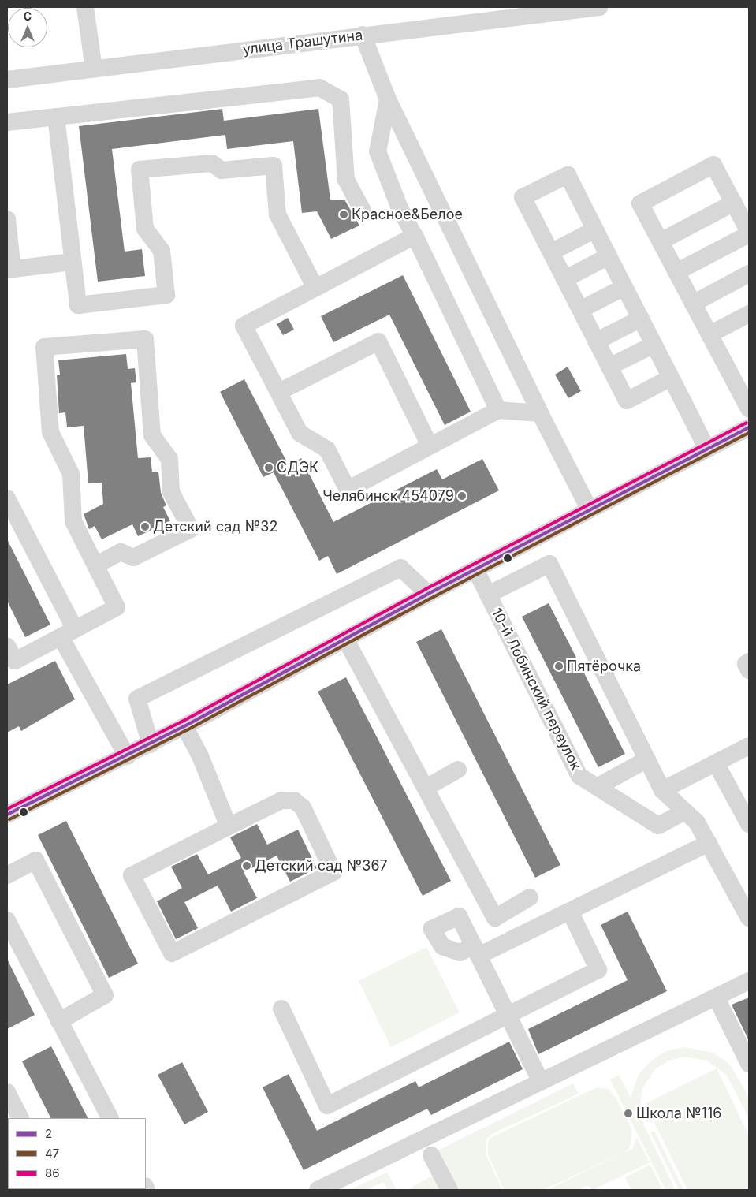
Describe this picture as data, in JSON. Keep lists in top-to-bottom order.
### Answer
{
  "streets": {
    "street": ["улица Трашутина", "10-й Лобинский переулок"]
  },
  "places": [
    "Красное&Белое",
    "СДЭК",
    "Челябинск 454079",
    "Детский сад №32",
    "Пятёрочка",
    "Детский сад №367",
    "Школа №116"
  ],
  "lines": ["transit line 86", "transit line 2", "transit line 47"],
  "legend": ["2", "47", "86"],
  "north": "top"
}
